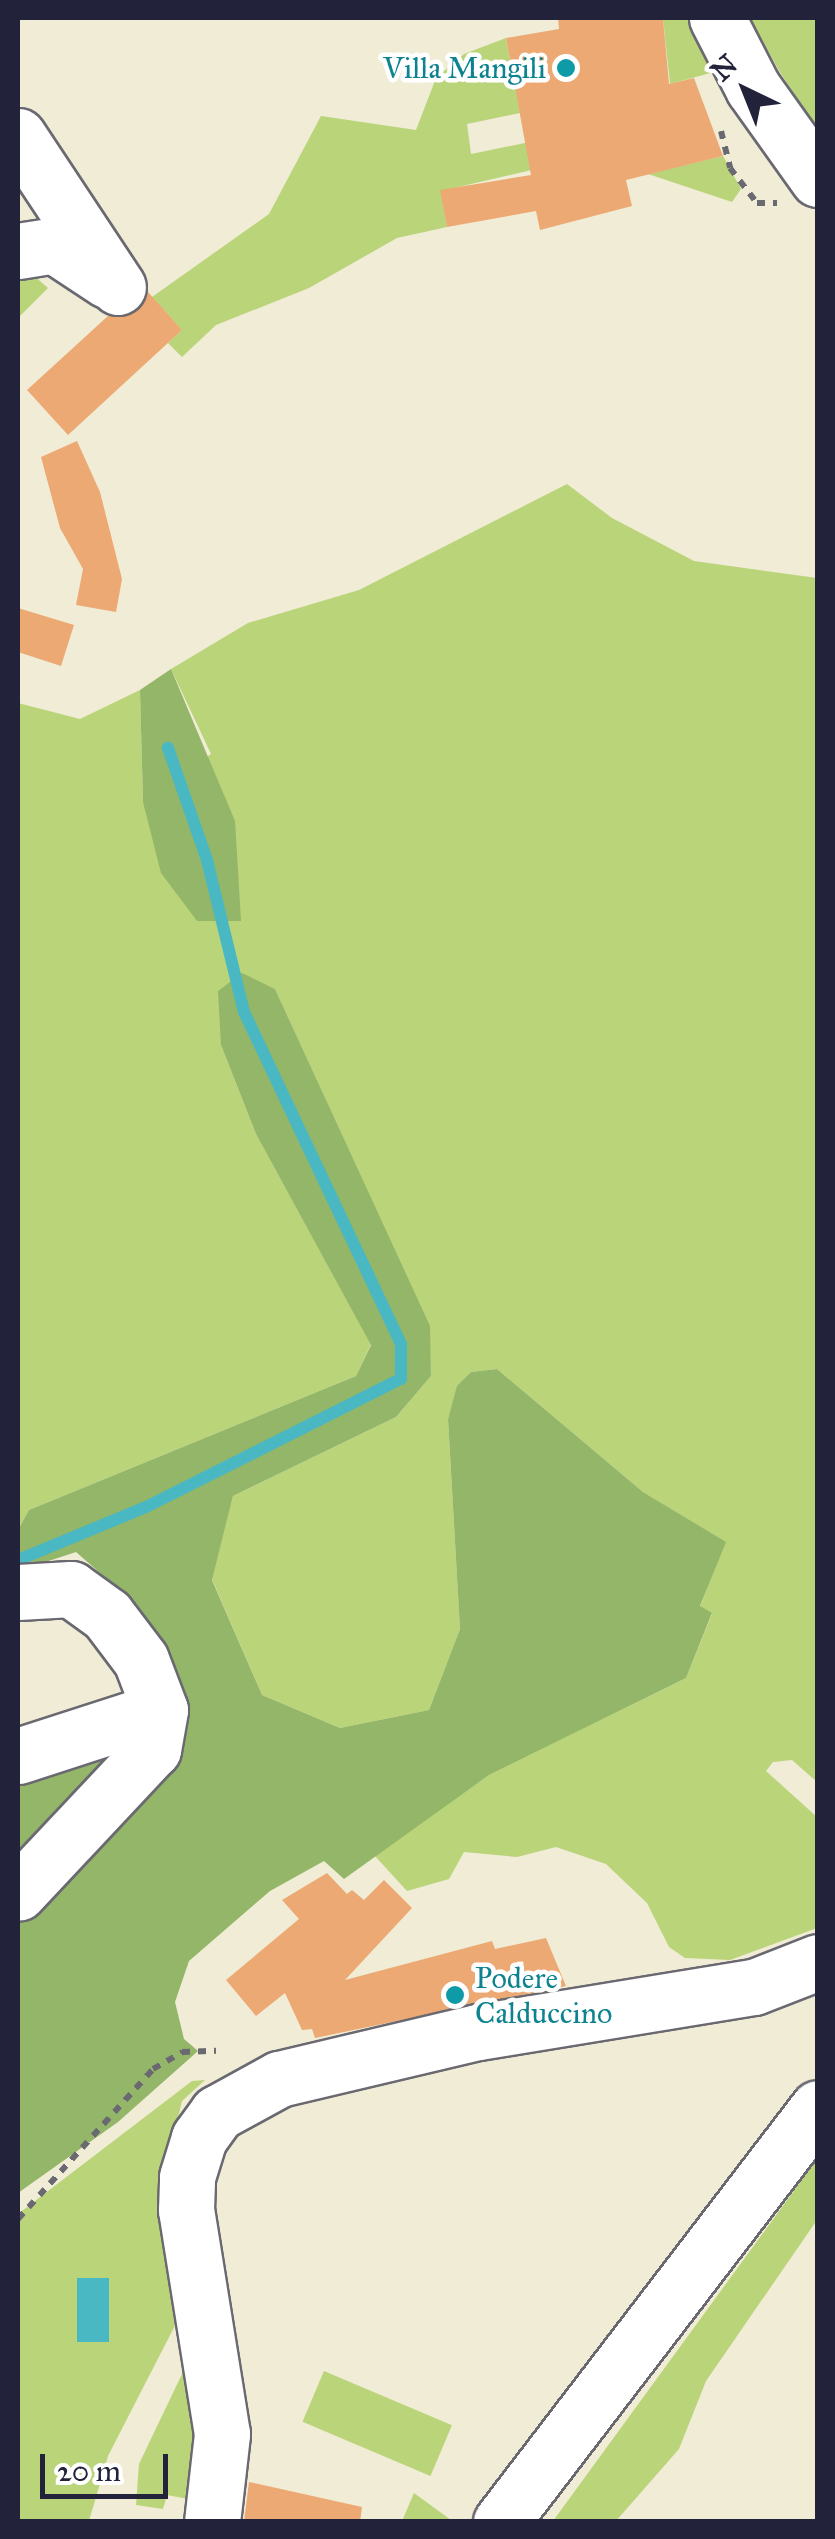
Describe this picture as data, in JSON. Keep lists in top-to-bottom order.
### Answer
{
  "places": ["Villa Mangili", "Podere Calduccino"],
  "scale_bar": "20 m",
  "north": "top left"
}
